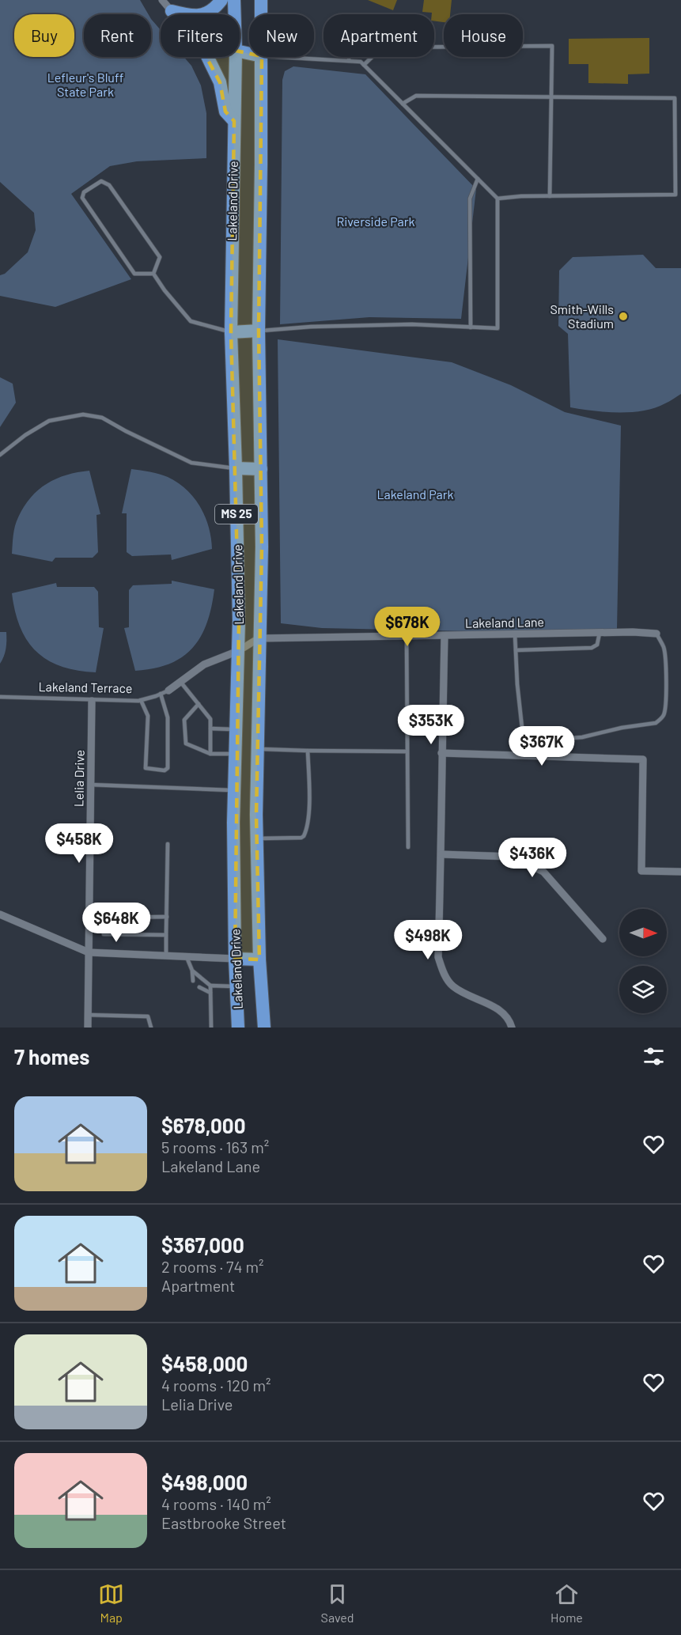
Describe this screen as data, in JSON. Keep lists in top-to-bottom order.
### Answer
{
  "streets": {
    "highway": ["Lakeland Drive", "MS 25"],
    "street": ["Lakeland Lane", "Lelia Drive"],
    "lane": ["Lakeland Terrace"]
  },
  "crossings": [
    ["Lakeland Drive", "Lakeland Lane"],
    ["Lakeland Terrace", "Lelia Drive"]
  ],
  "parks": ["Lefleur's Bluff State Park", "Riverside Park", "Lakeland Park"],
  "places": ["Smith-Wills Stadium"],
  "north": "right",
  "page": {
    "chip": [
      "Buy",
      "Rent",
      "Filters",
      "New",
      "Apartment",
      "House"
    ],
    "price": [
      "$678K",
      "$353K",
      "$367K",
      "$458K",
      "$436K",
      "$648K",
      "$498K"
    ],
    "heading": "7 homes",
    "list": [
      {
        "name": "$678,000",
        "note": "5 rooms · 163 m² · Lakeland Lane"
      },
      {
        "name": "$367,000",
        "note": "2 rooms · 74 m² · Apartment"
      },
      {
        "name": "$458,000",
        "note": "4 rooms · 120 m² · Lelia Drive"
      },
      {
        "name": "$498,000",
        "note": "4 rooms · 140 m² · Eastbrooke Street"
      }
    ],
    "tabs": ["Map", "Saved", "Home"]
  }
}
